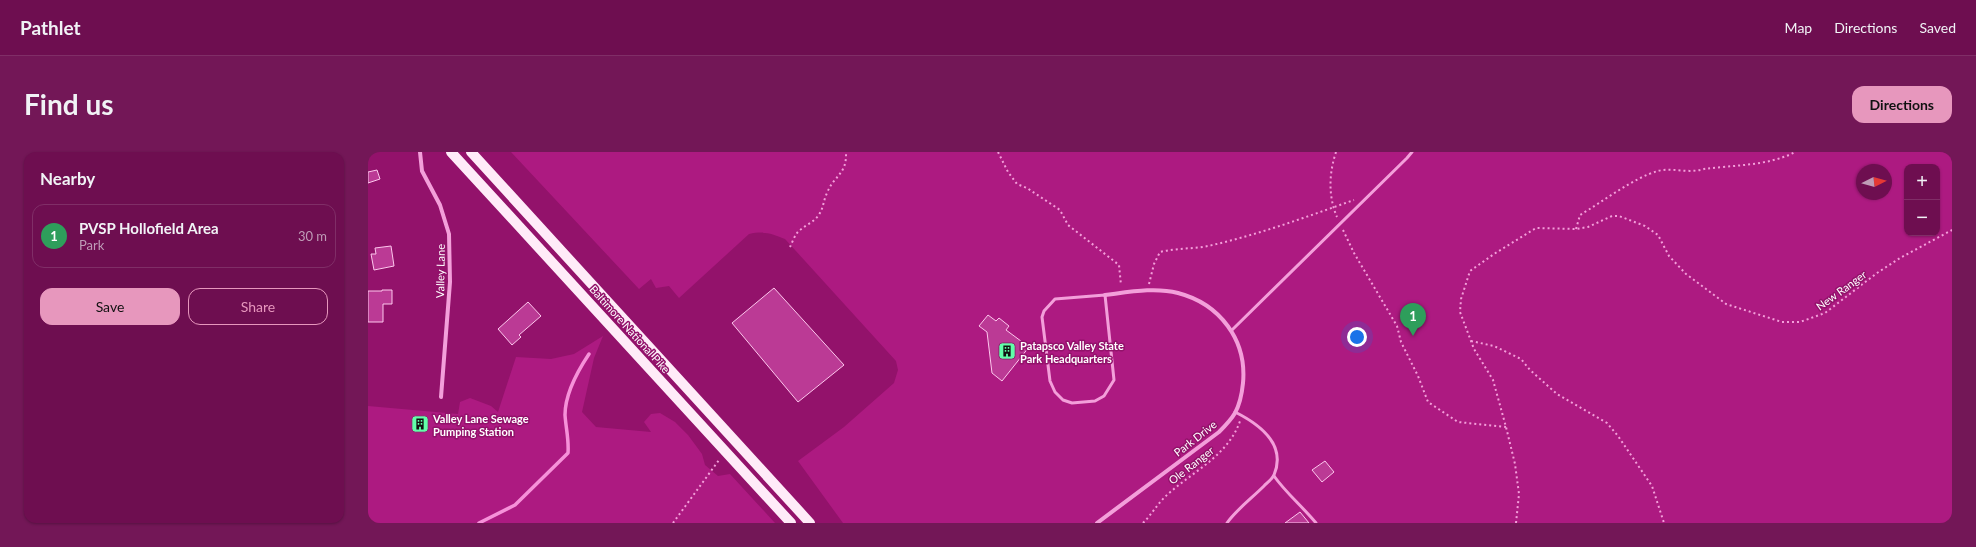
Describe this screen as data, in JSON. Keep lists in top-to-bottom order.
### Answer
{
  "streets": {
    "main road": ["Baltimore National Pike"],
    "street": ["Valley Lane", "Park Drive"],
    "path": ["New Ranger", "Ole Ranger"]
  },
  "places": {
    "building": ["Patapsco Valley State Park Headquarters", "Valley Lane Sewage Pumping Station"]
  },
  "north": "right",
  "page": {
    "header": "Pathlet",
    "nav": ["Map", "Directions", "Saved"],
    "buttons": [
      "Directions",
      ["Save", "Share"]
    ],
    "title": "Find us",
    "heading": "Nearby",
    "map_buttons": ["+", "−"],
    "list": [
      {
        "mark": "1",
        "name": "PVSP Hollofield Area",
        "note": "Park",
        "value": "30 m"
      }
    ],
    "pins": "1"
  }
}
